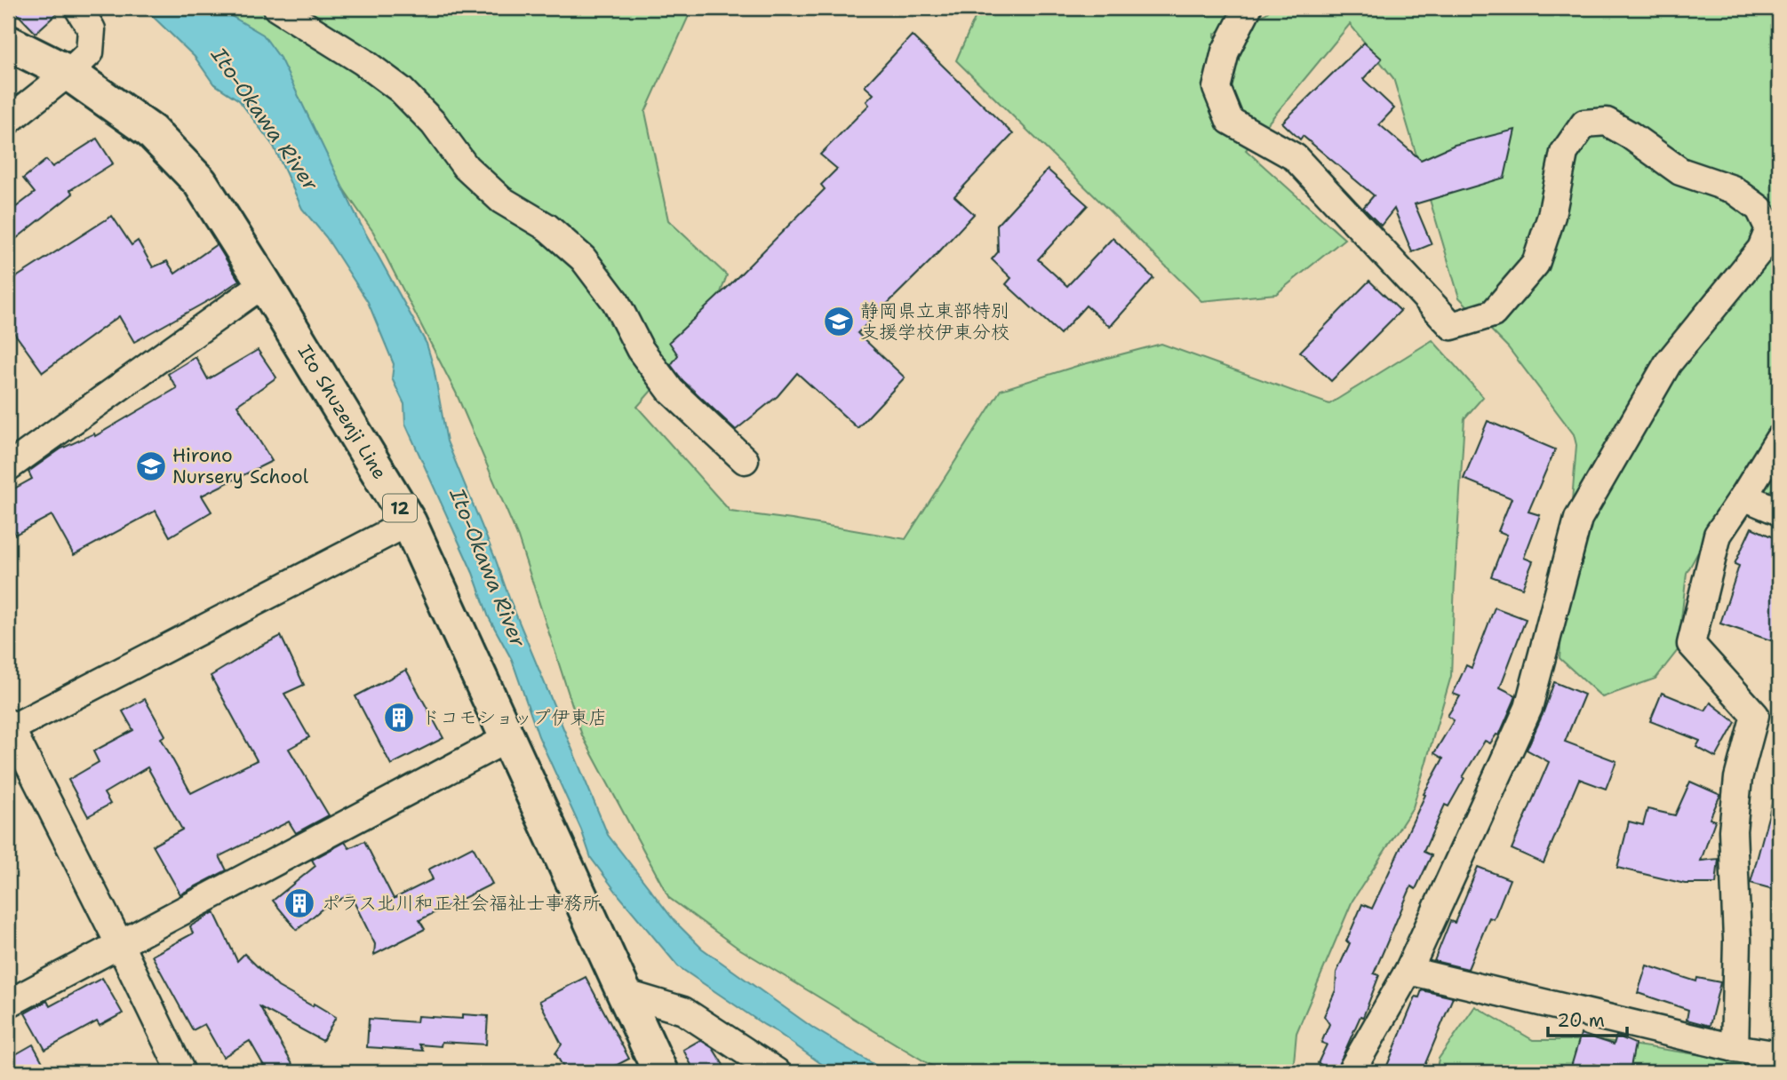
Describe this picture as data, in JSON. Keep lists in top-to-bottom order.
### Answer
{
  "streets": {
    "main road": ["Ito Shuzenji Line", "12"]
  },
  "water": ["Ito-Okawa River"],
  "places": {
    "school or university": ["静岡県立東部特別 支援学校伊東分校", "Hirono Nursery School"],
    "building": ["ドコモショップ伊東店", "ポラス北川和正社会福祉士事務所"]
  },
  "scale_bar": "20 m"
}
